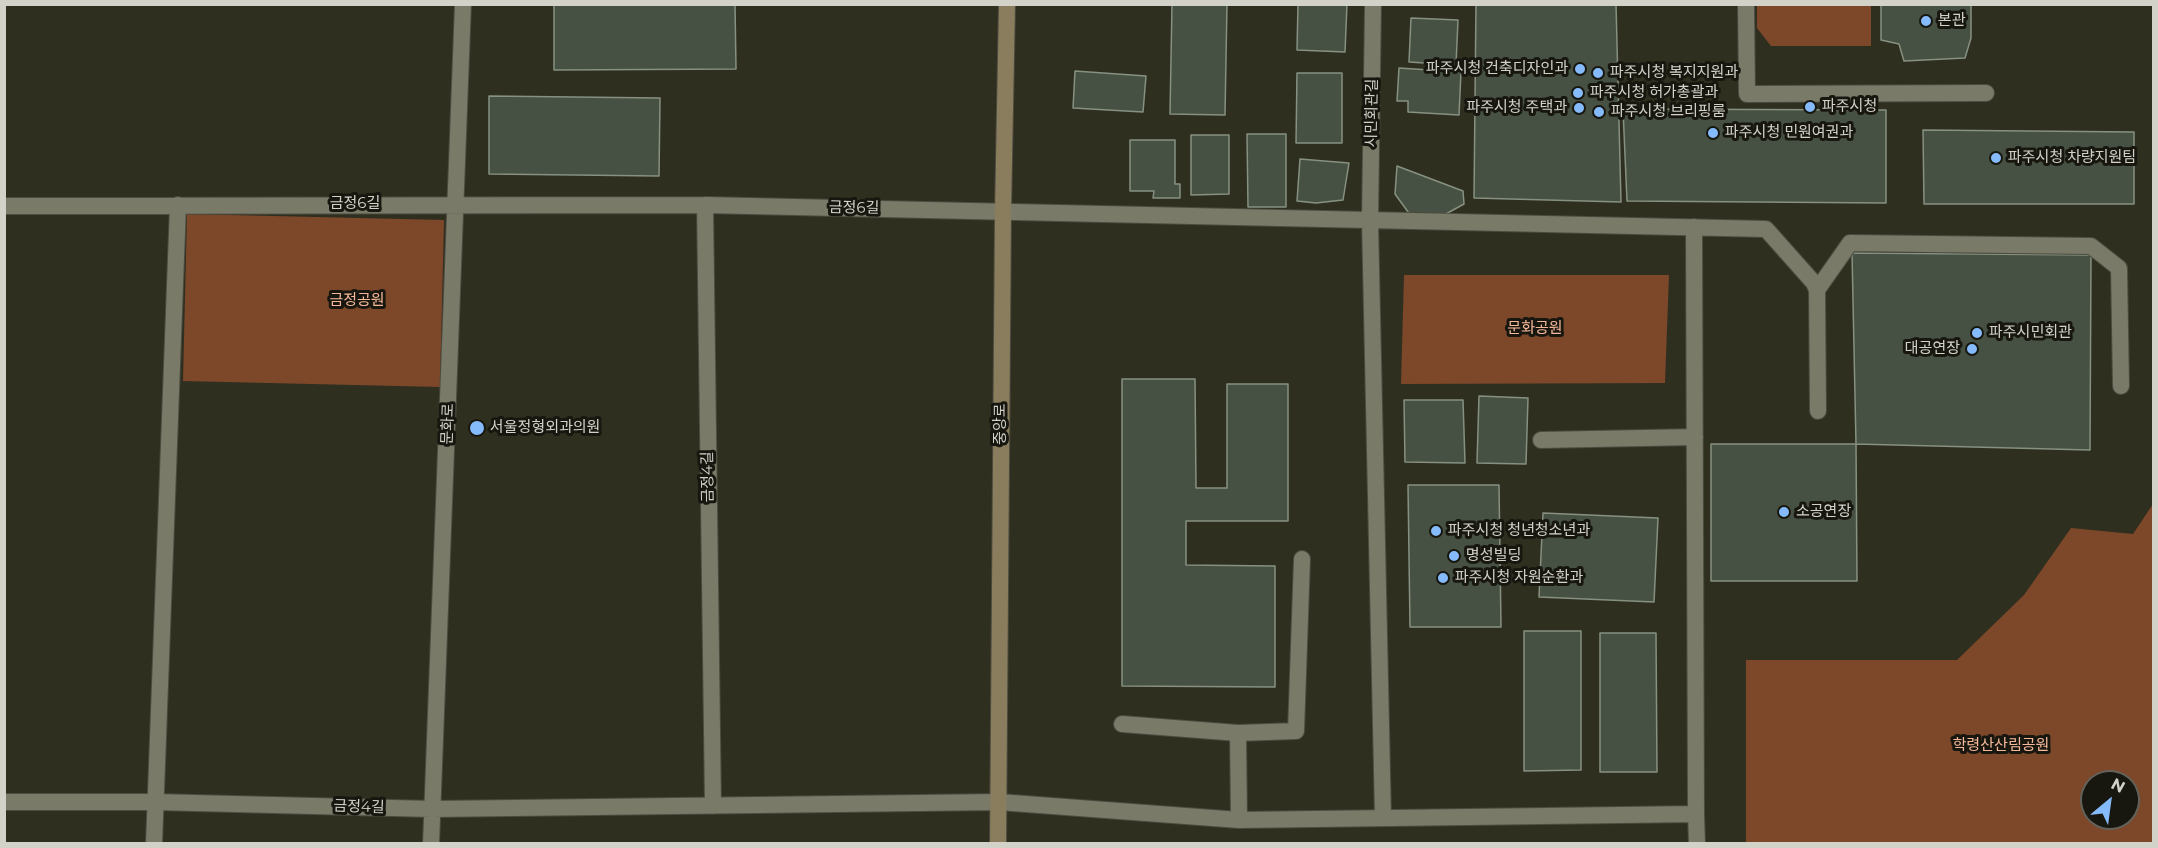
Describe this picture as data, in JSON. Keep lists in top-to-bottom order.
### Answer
{
  "streets": {
    "main road": ["중앙로"],
    "street": [
      "시민회관길",
      "금정6길",
      "문화로",
      "금정4길"
    ]
  },
  "crossings": [
    ["시민회관길", "금정6길"],
    ["시민회관길", "금정4길"],
    ["금정6길", "문화로"],
    ["금정6길", "중앙로"],
    ["금정6길", "금정4길"],
    ["문화로", "금정4길"],
    ["중앙로", "금정4길"]
  ],
  "parks": ["금정공원", "문화공원", "학령산산림공원"],
  "places": [
    "본관",
    "파주시청 건축디자인과",
    "파주시청 복지지원과",
    "파주시청 허가총괄과",
    "파주시청",
    "파주시청 주택과",
    "파주시청 브리핑룸",
    "파주시청 민원여권과",
    "파주시청 차량지원팀",
    "파주시민회관",
    "대공연장",
    "서울정형외과의원",
    "소공연장",
    "파주시청 청년청소년과",
    "명성빌딩",
    "파주시청 자원순환과"
  ],
  "north": "top right"
}
